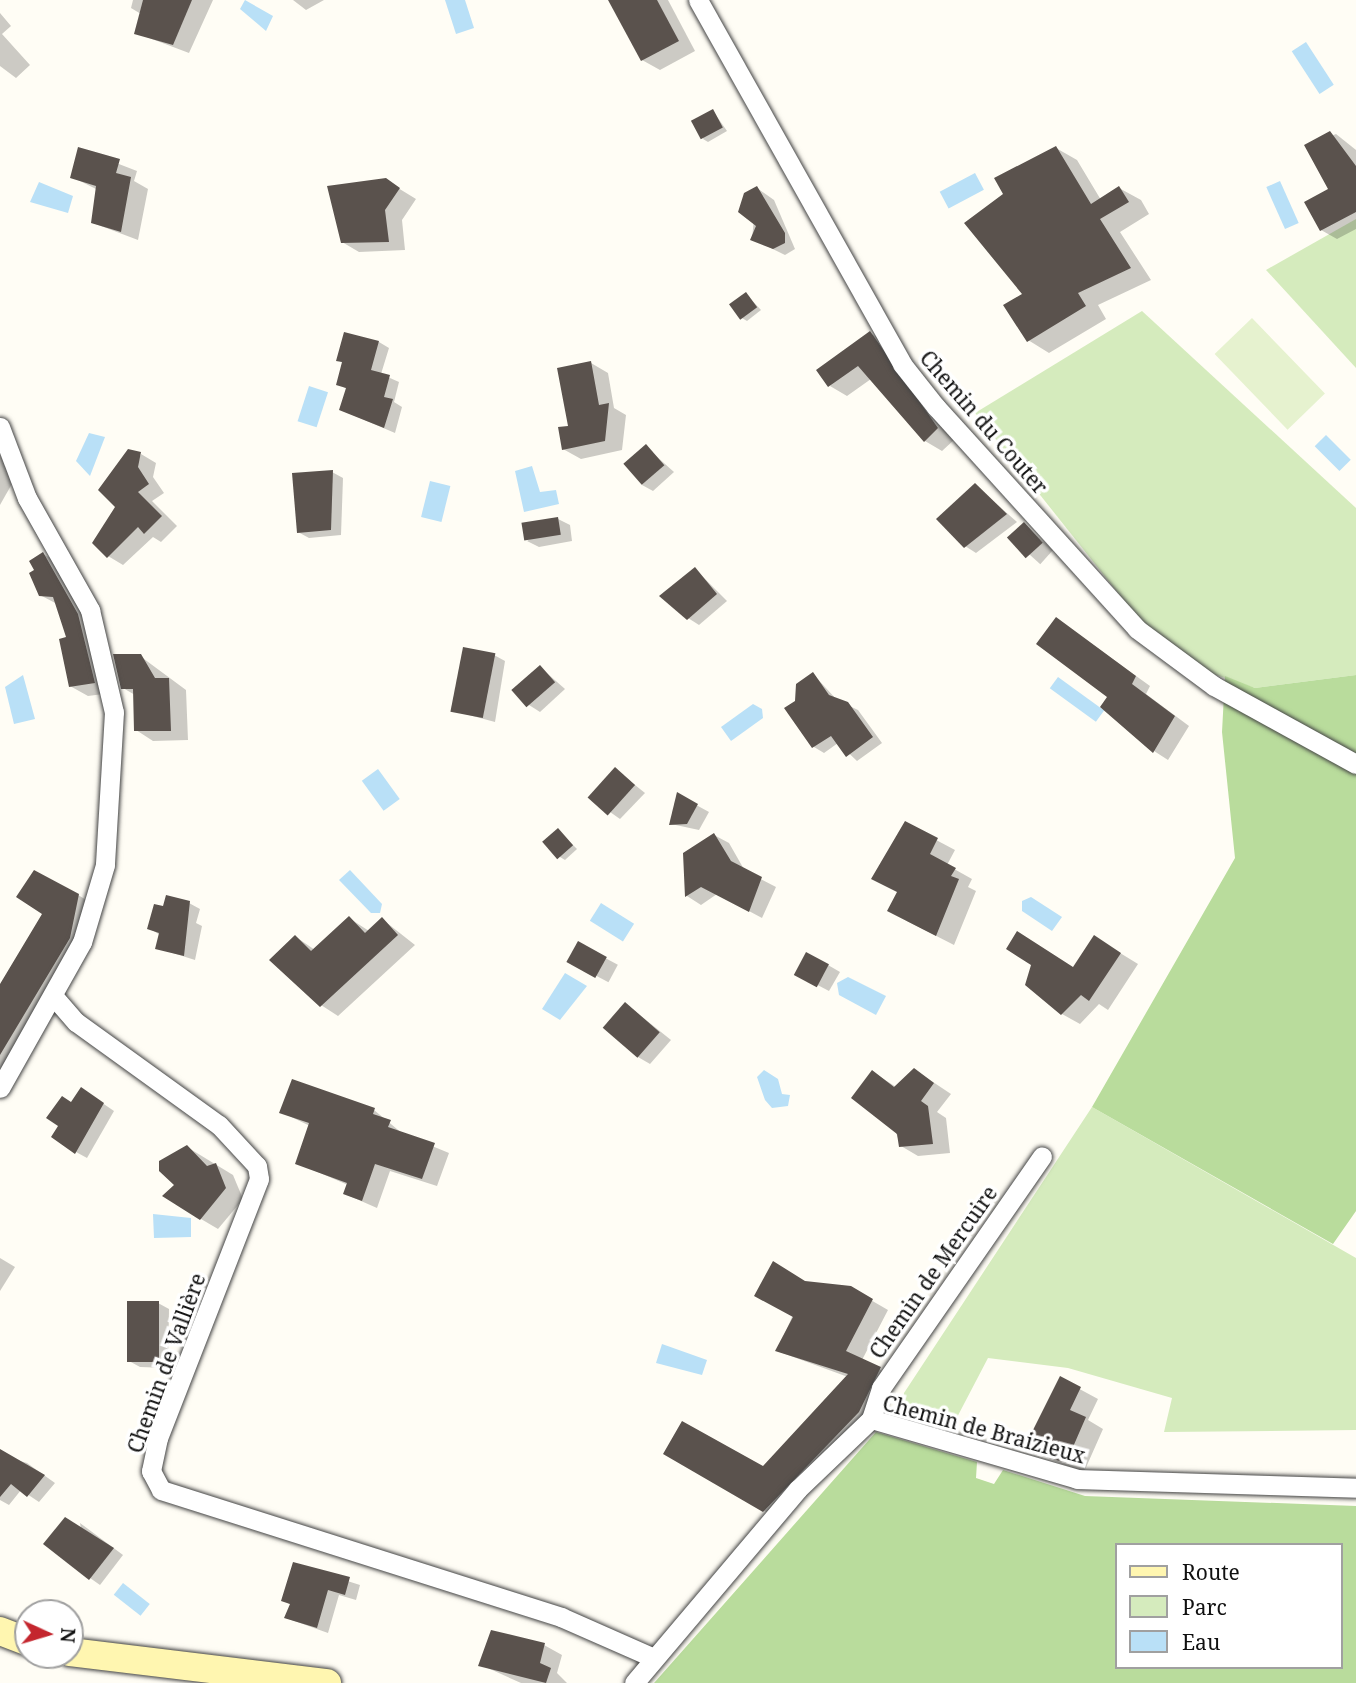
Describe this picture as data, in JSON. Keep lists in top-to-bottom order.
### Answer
{
  "streets": {
    "street": [
      "Chemin du Couter",
      "Chemin de Mercuire",
      "Chemin de Vallière",
      "Chemin de Braizieux"
    ]
  },
  "crossings": [
    ["Chemin de Mercuire", "Chemin de Braizieux"],
    ["Chemin de Vallière", "Chemin de Braizieux"]
  ],
  "legend": ["Route", "Parc", "Eau"],
  "north": "right"
}
